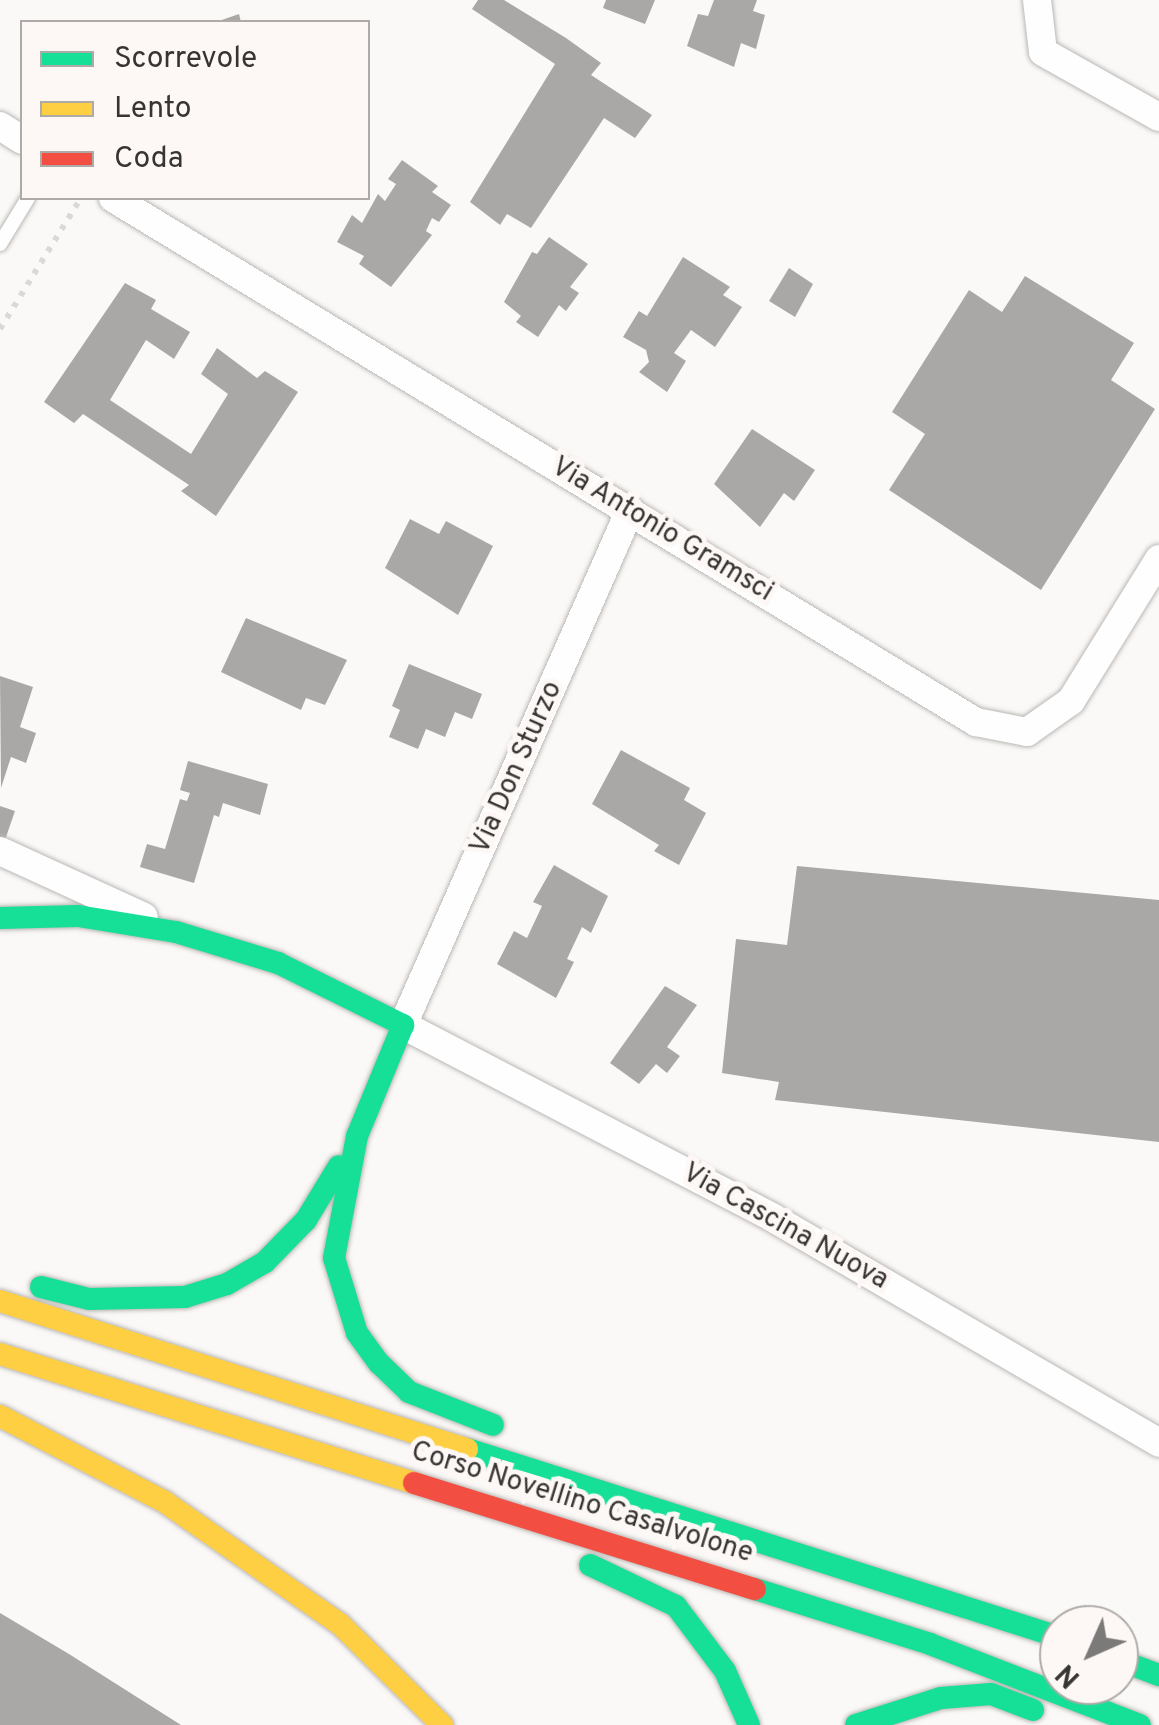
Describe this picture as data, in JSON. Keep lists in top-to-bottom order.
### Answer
{
  "streets": {
    "main road": ["Corso Novellino Casalvolone"],
    "street": ["Via Antonio Gramsci", "Via Don Sturzo", "Via Cascina Nuova"]
  },
  "crossings": [
    ["Via Antonio Gramsci", "Via Don Sturzo"],
    ["Via Don Sturzo", "Via Cascina Nuova"]
  ],
  "legend": ["Scorrevole", "Lento", "Coda"],
  "north": "bottom left"
}
